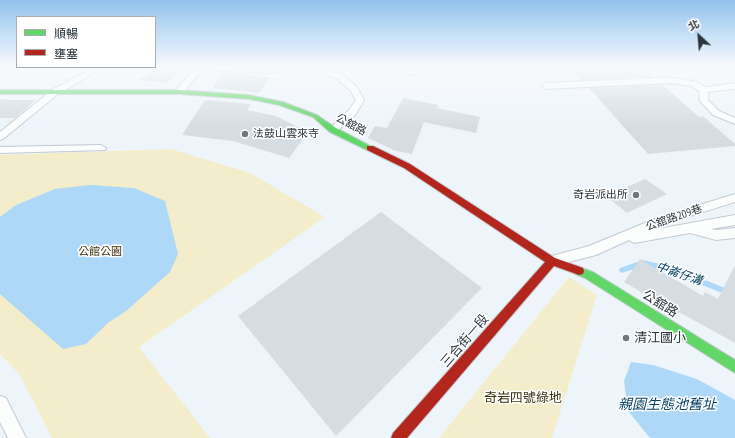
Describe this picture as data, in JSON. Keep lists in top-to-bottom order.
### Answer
{
  "streets": {
    "street": ["公舘路", "三合街一段"],
    "lane": ["公舘路209巷"]
  },
  "crossings": [
    ["公舘路", "公舘路209巷"],
    ["公舘路", "三合街一段"],
    ["公舘路209巷", "三合街一段"]
  ],
  "water": ["中崙仔溝", "親園生態池舊址"],
  "parks": ["公館公園", "奇岩四號綠地"],
  "places": ["法鼓山雲來寺", "奇岩派出所", "清江國小"],
  "legend": ["順暢", "壅塞"],
  "north": "top left"
}
